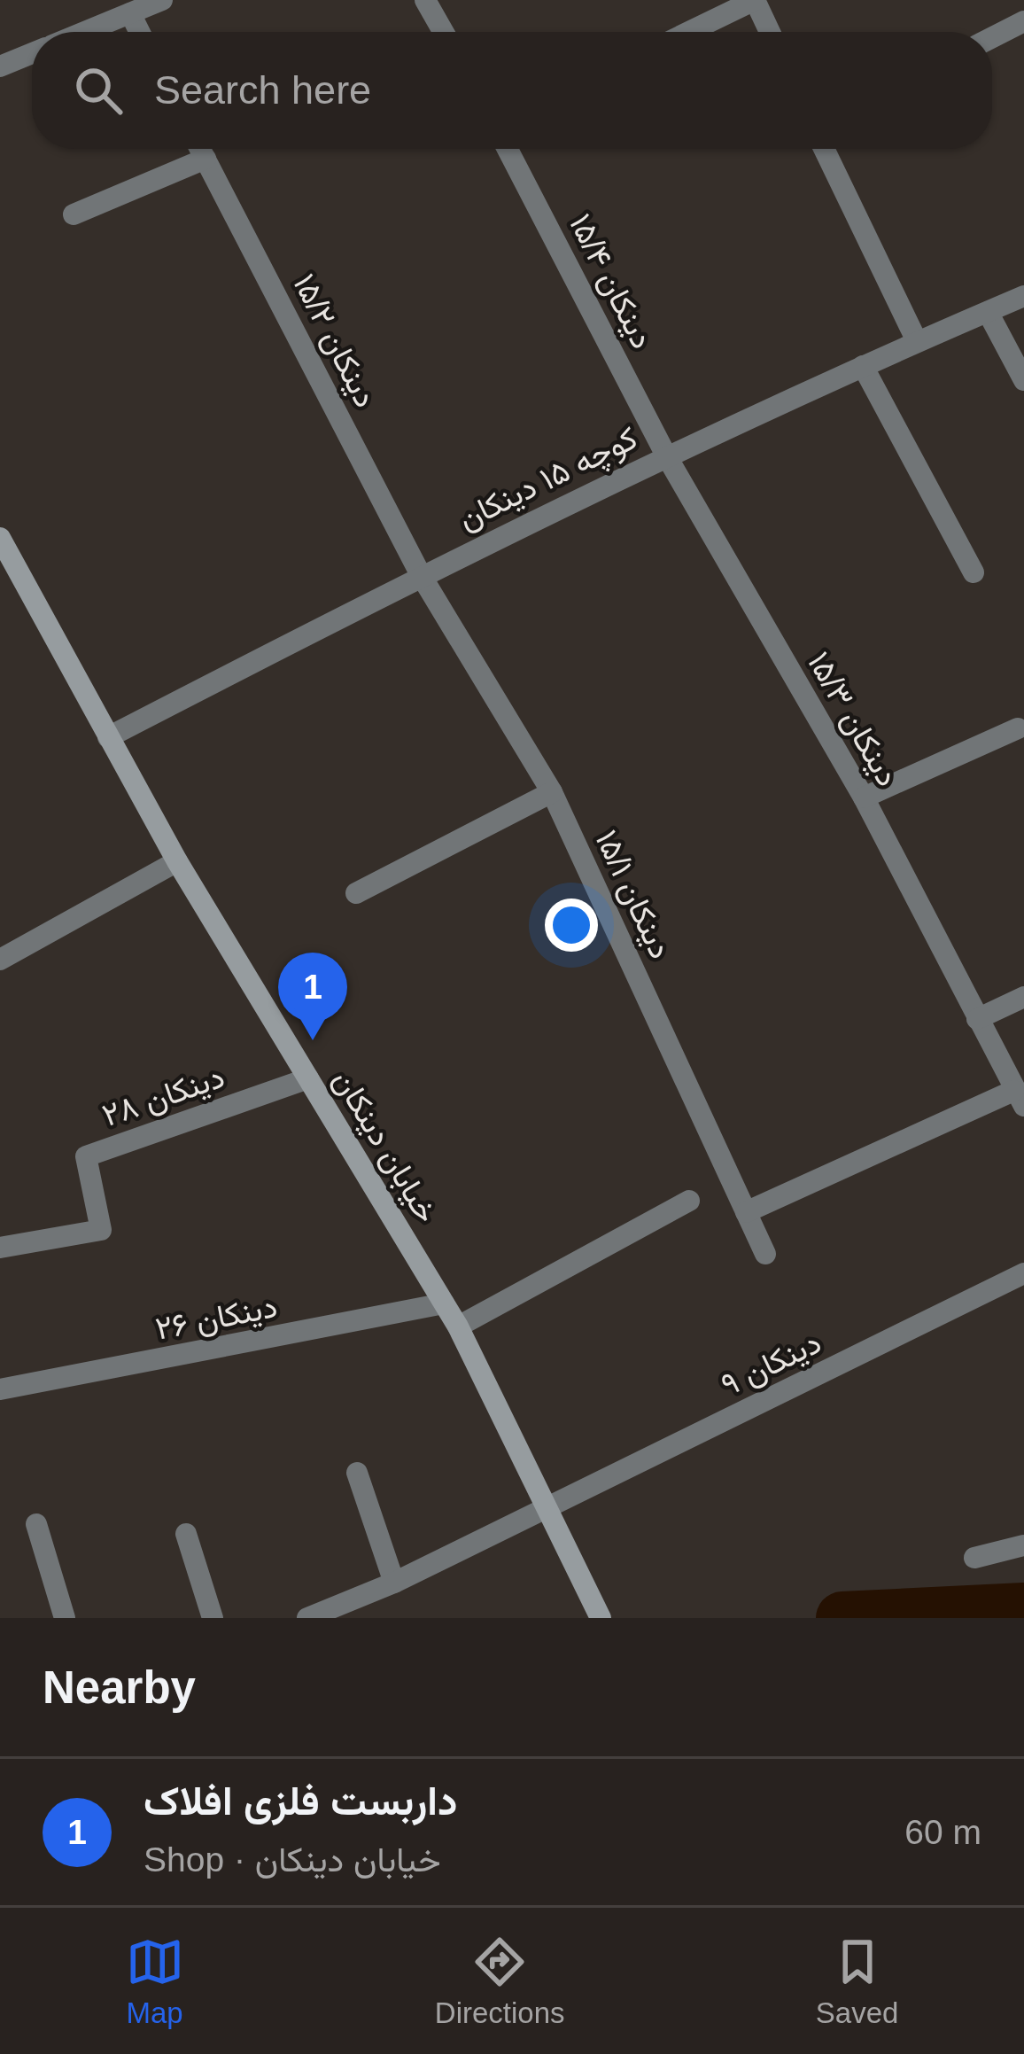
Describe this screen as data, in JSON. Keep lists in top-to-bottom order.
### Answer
{
  "streets": {
    "main road": ["خیابان دینکان"],
    "street": [
      "۱۵/۴ دینکان",
      "۱۵/۲ دینکان",
      "کوچه ۱۵ دینکان",
      "۱۵/۳ دینکان",
      "۱۵/۱ دینکان",
      "۲۸ دینکان",
      "۲۶ دینکان",
      "۹ دینکان"
    ]
  },
  "crossings": [
    ["۱۵/۴ دینکان", "کوچه ۱۵ دینکان"],
    ["۱۵/۴ دینکان", "۱۵/۳ دینکان"],
    ["۱۵/۲ دینکان", "کوچه ۱۵ دینکان"],
    ["۱۵/۲ دینکان", "۱۵/۱ دینکان"],
    ["کوچه ۱۵ دینکان", "۱۵/۳ دینکان"],
    ["کوچه ۱۵ دینکان", "۱۵/۱ دینکان"],
    ["کوچه ۱۵ دینکان", "خیابان دینکان"],
    ["۲۸ دینکان", "خیابان دینکان"],
    ["خیابان دینکان", "۲۶ دینکان"],
    ["خیابان دینکان", "۹ دینکان"]
  ],
  "page": {
    "search": "Search here",
    "pins": "1",
    "heading": "Nearby",
    "list": [
      {
        "mark": "1",
        "name": "داربست فلزی افلاک",
        "note": "Shop · خیابان دینکان",
        "value": "60 m"
      }
    ],
    "nav": ["Map", "Directions", "Saved"]
  }
}
